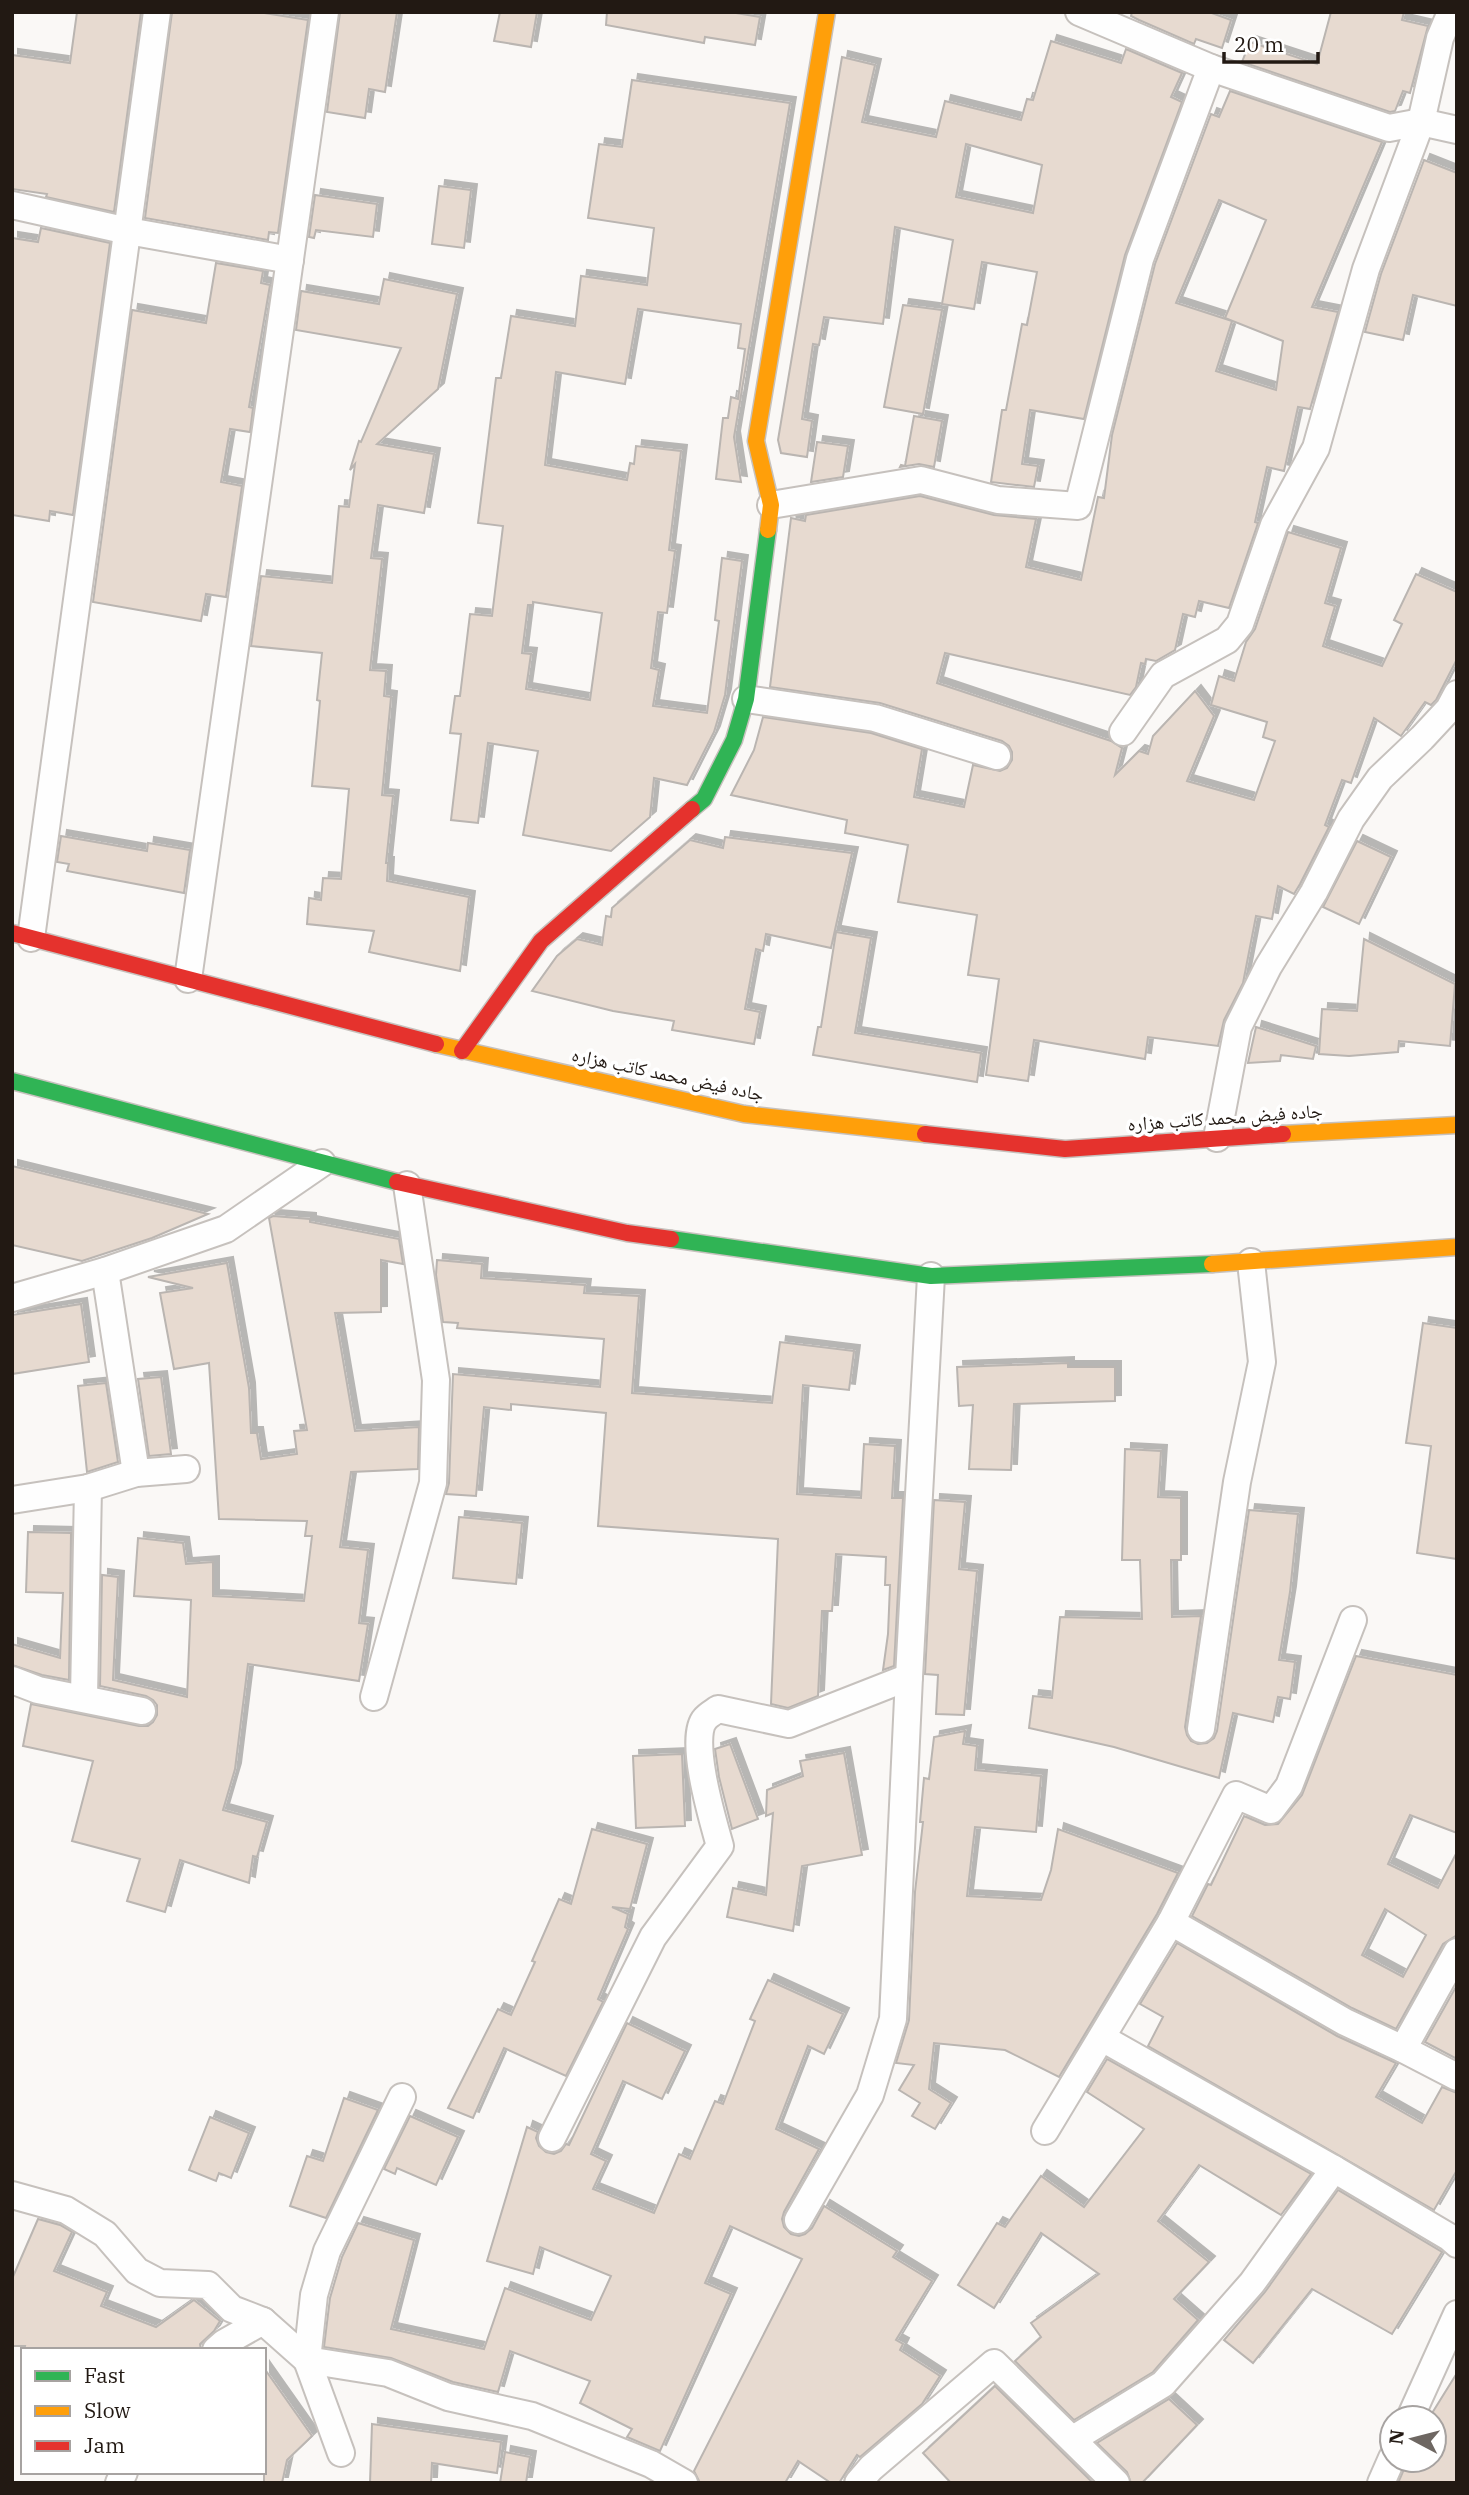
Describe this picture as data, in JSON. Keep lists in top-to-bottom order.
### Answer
{
  "streets": {
    "main road": ["جاده فیض محمد کاتب هزاره"]
  },
  "legend": ["Fast", "Slow", "Jam"],
  "scale_bar": "20 m",
  "north": "left"
}
